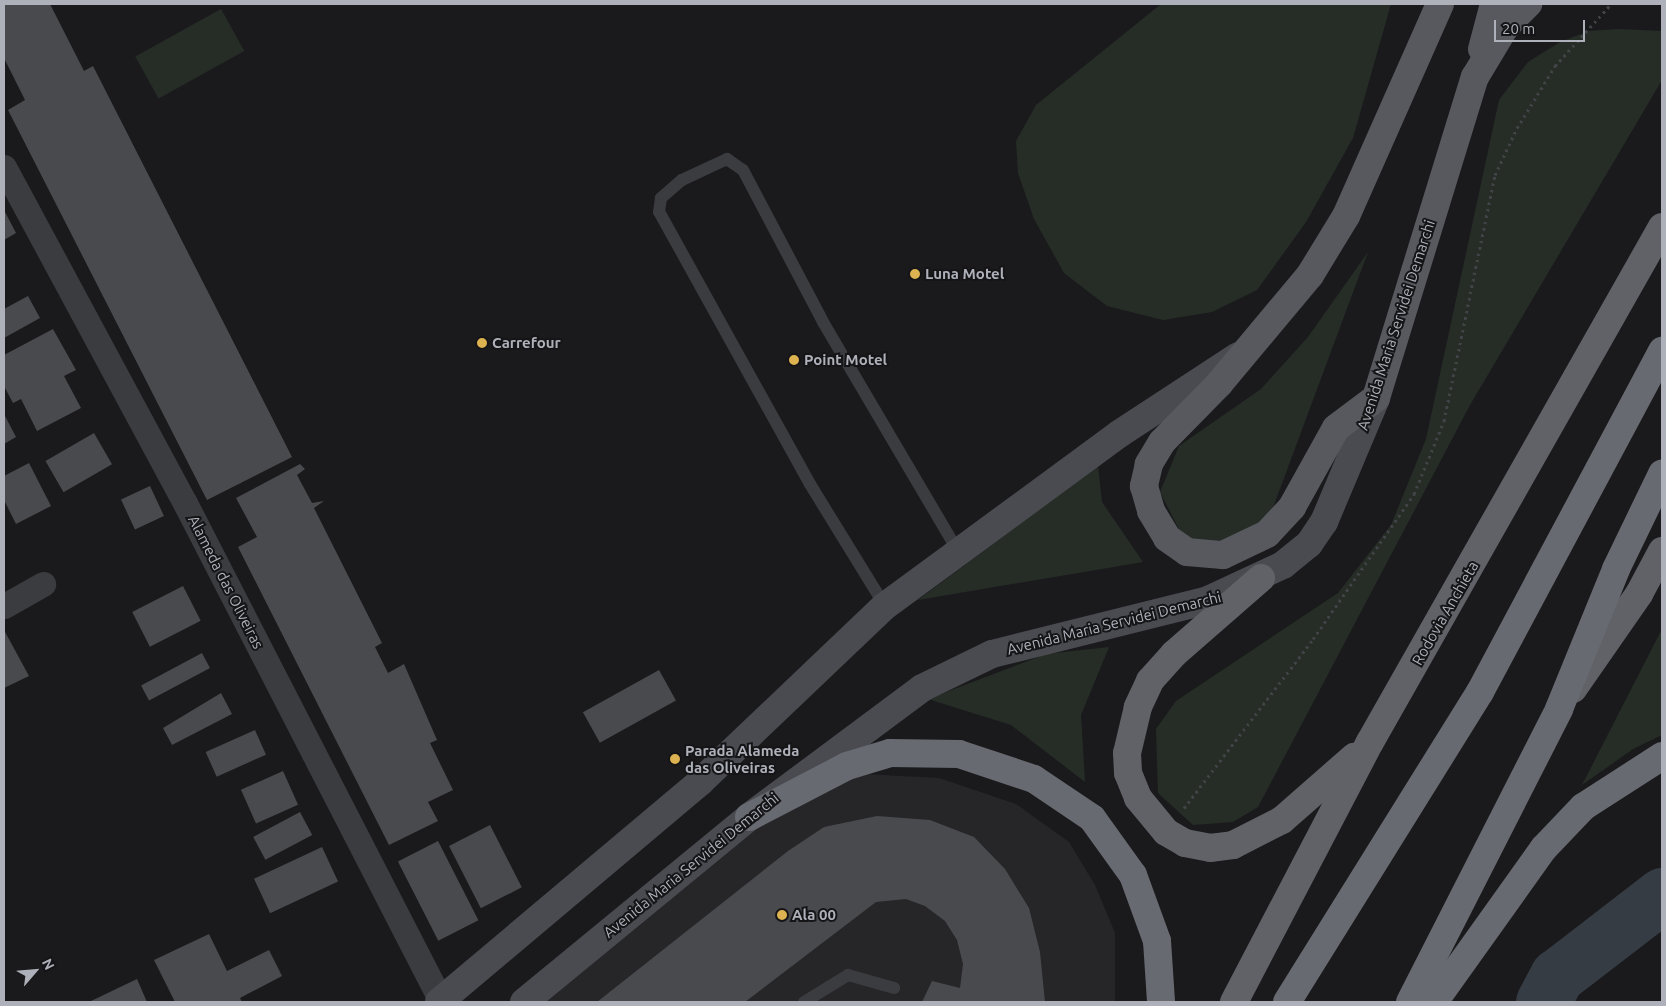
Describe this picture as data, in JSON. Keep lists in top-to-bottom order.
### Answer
{
  "streets": {
    "highway": ["Rodovia Anchieta"],
    "main road": ["Avenida Maria Servidei Demarchi"],
    "street": ["Alameda das Oliveiras"]
  },
  "places": [
    "Luna Motel",
    "Carrefour",
    "Point Motel",
    "Parada Alameda das Oliveiras",
    "Ala 00"
  ],
  "scale_bar": "20 m",
  "north": "top right"
}
